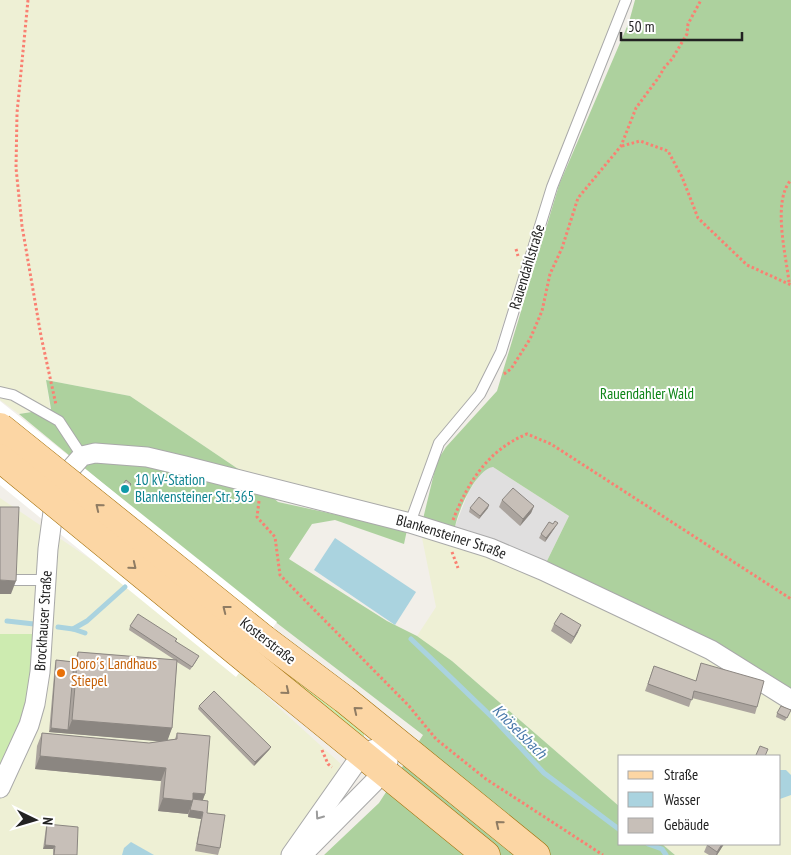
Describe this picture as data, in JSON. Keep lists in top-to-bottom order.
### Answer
{
  "streets": {
    "main road": ["Kosterstraße"],
    "street": ["Blankensteiner Straße", "Brockhauser Straße"],
    "lane": ["Rauendahlstraße"]
  },
  "crossings": [
    ["Rauendahlstraße", "Blankensteiner Straße"],
    ["Blankensteiner Straße", "Brockhauser Straße"]
  ],
  "water": ["Knöselsbach"],
  "parks": ["Rauendahler Wald"],
  "places": ["10 kV-Station Blankensteiner Str. 365", "Doro´s Landhaus Stiepel"],
  "legend": ["Straße", "Wasser", "Gebäude"],
  "scale_bar": "50 m",
  "north": "right"
}
